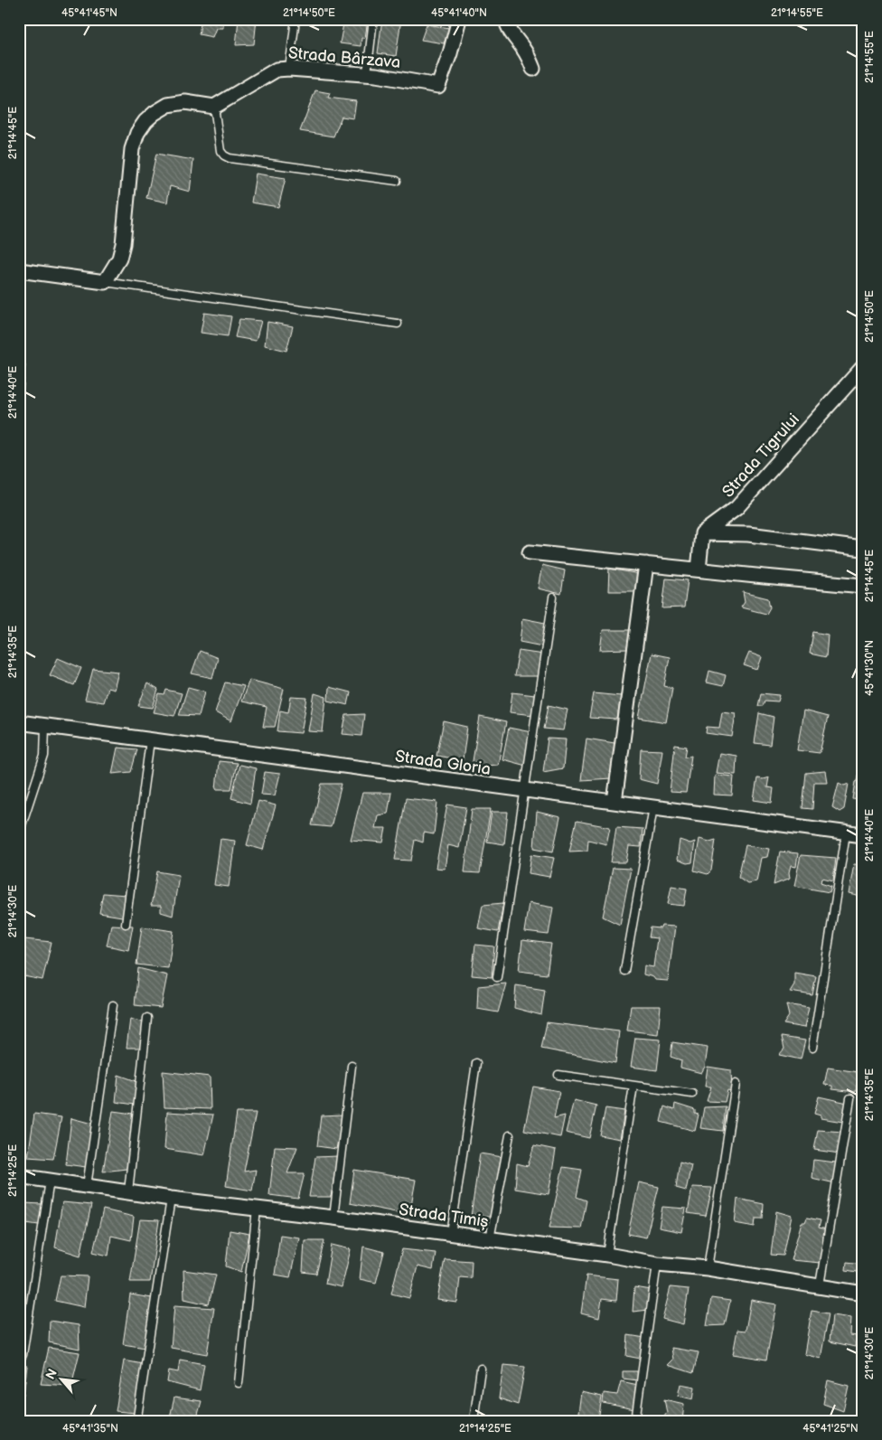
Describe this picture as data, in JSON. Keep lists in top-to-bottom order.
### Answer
{
  "streets": {
    "street": [
      "Strada Bârzava",
      "Strada Tigrului",
      "Strada Gloria",
      "Strada Timiș"
    ]
  },
  "north": "top left",
  "coordinates": [
    "45°41'45\"N",
    "21°14'50\"E",
    "45°41'40\"N",
    "21°14'55\"E",
    "21°14'45\"E",
    "21°14'40\"E",
    "21°14'35\"E",
    "45°41'30\"N",
    "21°14'30\"E",
    "21°14'25\"E",
    "45°41'35\"N",
    "45°41'25\"N"
  ]
}
